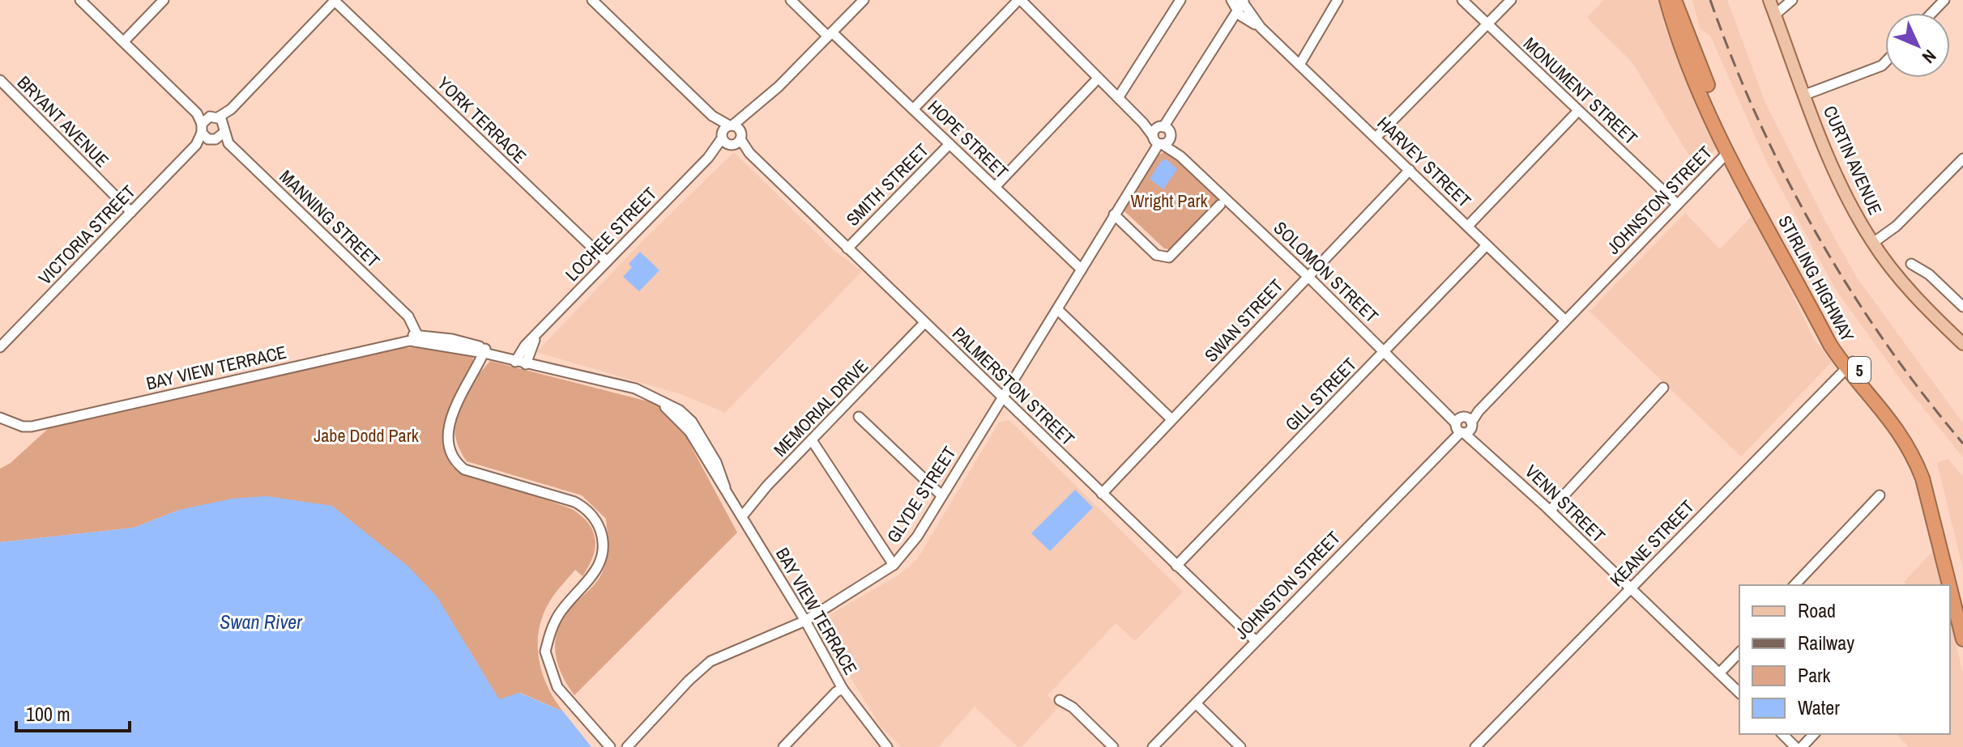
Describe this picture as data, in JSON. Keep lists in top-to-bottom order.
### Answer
{
  "streets": {
    "highway": ["STIRLING HIGHWAY", "5"],
    "main road": ["CURTIN AVENUE"],
    "street": [
      "MONUMENT STREET",
      "YORK TERRACE",
      "BRYANT AVENUE",
      "HOPE STREET",
      "HARVEY STREET",
      "SMITH STREET",
      "JOHNSTON STREET",
      "MANNING STREET",
      "LOCHEE STREET",
      "VICTORIA STREET",
      "SOLOMON STREET",
      "SWAN STREET",
      "BAY VIEW TERRACE",
      "PALMERSTON STREET",
      "GILL STREET",
      "MEMORIAL DRIVE",
      "GLYDE STREET",
      "VENN STREET",
      "KEANE STREET"
    ]
  },
  "crossings": [
    ["MONUMENT STREET", "JOHNSTON STREET"],
    ["YORK TERRACE", "LOCHEE STREET"],
    ["BRYANT AVENUE", "VICTORIA STREET"],
    ["HOPE STREET", "SMITH STREET"],
    ["HOPE STREET", "LOCHEE STREET"],
    ["HOPE STREET", "GLYDE STREET"],
    ["HARVEY STREET", "JOHNSTON STREET"],
    ["HARVEY STREET", "SWAN STREET"],
    ["HARVEY STREET", "GILL STREET"],
    ["HARVEY STREET", "GLYDE STREET"],
    ["SMITH STREET", "PALMERSTON STREET"],
    ["JOHNSTON STREET", "SOLOMON STREET"],
    ["JOHNSTON STREET", "STIRLING HIGHWAY"],
    ["JOHNSTON STREET", "PALMERSTON STREET"],
    ["JOHNSTON STREET", "VENN STREET"],
    ["MANNING STREET", "VICTORIA STREET"],
    ["MANNING STREET", "BAY VIEW TERRACE"],
    ["LOCHEE STREET", "BAY VIEW TERRACE"],
    ["LOCHEE STREET", "PALMERSTON STREET"],
    ["SOLOMON STREET", "SWAN STREET"],
    ["SOLOMON STREET", "GILL STREET"],
    ["SOLOMON STREET", "GLYDE STREET"],
    ["SOLOMON STREET", "VENN STREET"],
    ["STIRLING HIGHWAY", "KEANE STREET"],
    ["SWAN STREET", "PALMERSTON STREET"],
    ["BAY VIEW TERRACE", "MEMORIAL DRIVE"],
    ["BAY VIEW TERRACE", "GLYDE STREET"],
    ["PALMERSTON STREET", "GILL STREET"],
    ["PALMERSTON STREET", "MEMORIAL DRIVE"],
    ["PALMERSTON STREET", "GLYDE STREET"],
    ["VENN STREET", "KEANE STREET"]
  ],
  "water": ["Swan River"],
  "parks": ["Wright Park", "Jabe Dodd Park"],
  "legend": [
    "Road",
    "Railway",
    "Park",
    "Water"
  ],
  "scale_bar": "100 m",
  "north": "bottom right"
}
